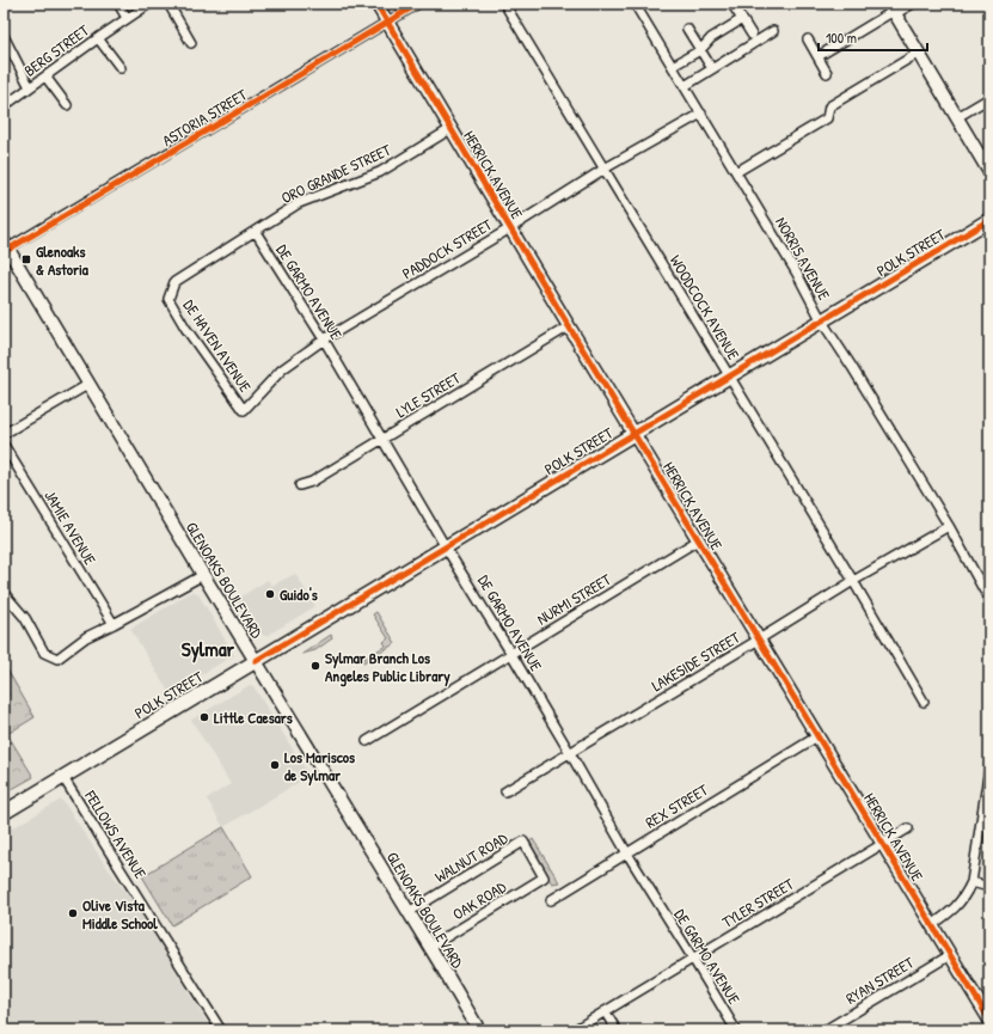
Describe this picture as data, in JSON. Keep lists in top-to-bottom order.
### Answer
{
  "streets": {
    "main road": ["POLK STREET"],
    "street": [
      "BERG STREET",
      "ASTORIA STREET",
      "ORO GRANDE STREET",
      "HERRICK AVENUE",
      "PADDOCK STREET",
      "NORRIS AVENUE",
      "DE GARMO AVENUE",
      "WOODCOCK AVENUE",
      "DE HAVEN AVENUE",
      "LYLE STREET",
      "JAMIE AVENUE",
      "GLENOAKS BOULEVARD",
      "NURMI STREET",
      "LAKESIDE STREET",
      "REX STREET",
      "FELLOWS AVENUE",
      "WALNUT ROAD",
      "OAK ROAD",
      "TYLER STREET",
      "RYAN STREET"
    ]
  },
  "crossings": [
    ["ASTORIA STREET", "HERRICK AVENUE"],
    ["ASTORIA STREET", "GLENOAKS BOULEVARD"],
    ["ORO GRANDE STREET", "HERRICK AVENUE"],
    ["ORO GRANDE STREET", "DE GARMO AVENUE"],
    ["ORO GRANDE STREET", "DE HAVEN AVENUE"],
    ["HERRICK AVENUE", "PADDOCK STREET"],
    ["HERRICK AVENUE", "POLK STREET"],
    ["HERRICK AVENUE", "LYLE STREET"],
    ["HERRICK AVENUE", "NURMI STREET"],
    ["HERRICK AVENUE", "LAKESIDE STREET"],
    ["HERRICK AVENUE", "REX STREET"],
    ["HERRICK AVENUE", "TYLER STREET"],
    ["HERRICK AVENUE", "RYAN STREET"],
    ["PADDOCK STREET", "NORRIS AVENUE"],
    ["PADDOCK STREET", "DE GARMO AVENUE"],
    ["PADDOCK STREET", "WOODCOCK AVENUE"],
    ["PADDOCK STREET", "DE HAVEN AVENUE"],
    ["POLK STREET", "NORRIS AVENUE"],
    ["POLK STREET", "DE GARMO AVENUE"],
    ["POLK STREET", "WOODCOCK AVENUE"],
    ["POLK STREET", "GLENOAKS BOULEVARD"],
    ["POLK STREET", "FELLOWS AVENUE"],
    ["NORRIS AVENUE", "LAKESIDE STREET"],
    ["DE GARMO AVENUE", "LYLE STREET"],
    ["DE GARMO AVENUE", "NURMI STREET"],
    ["DE GARMO AVENUE", "LAKESIDE STREET"],
    ["DE GARMO AVENUE", "REX STREET"],
    ["DE GARMO AVENUE", "TYLER STREET"],
    ["WOODCOCK AVENUE", "LAKESIDE STREET"],
    ["GLENOAKS BOULEVARD", "WALNUT ROAD"],
    ["GLENOAKS BOULEVARD", "OAK ROAD"],
    ["WALNUT ROAD", "OAK ROAD"]
  ],
  "districts": ["Sylmar"],
  "places": {
    "transit": ["Glenoaks & Astoria"],
    "other": [
      "Guido's",
      "Sylmar Branch Los Angeles Public Library",
      "Little Caesars",
      "Los Mariscos de Sylmar",
      "Olive Vista Middle School"
    ]
  },
  "scale_bar": "100 m"
}
